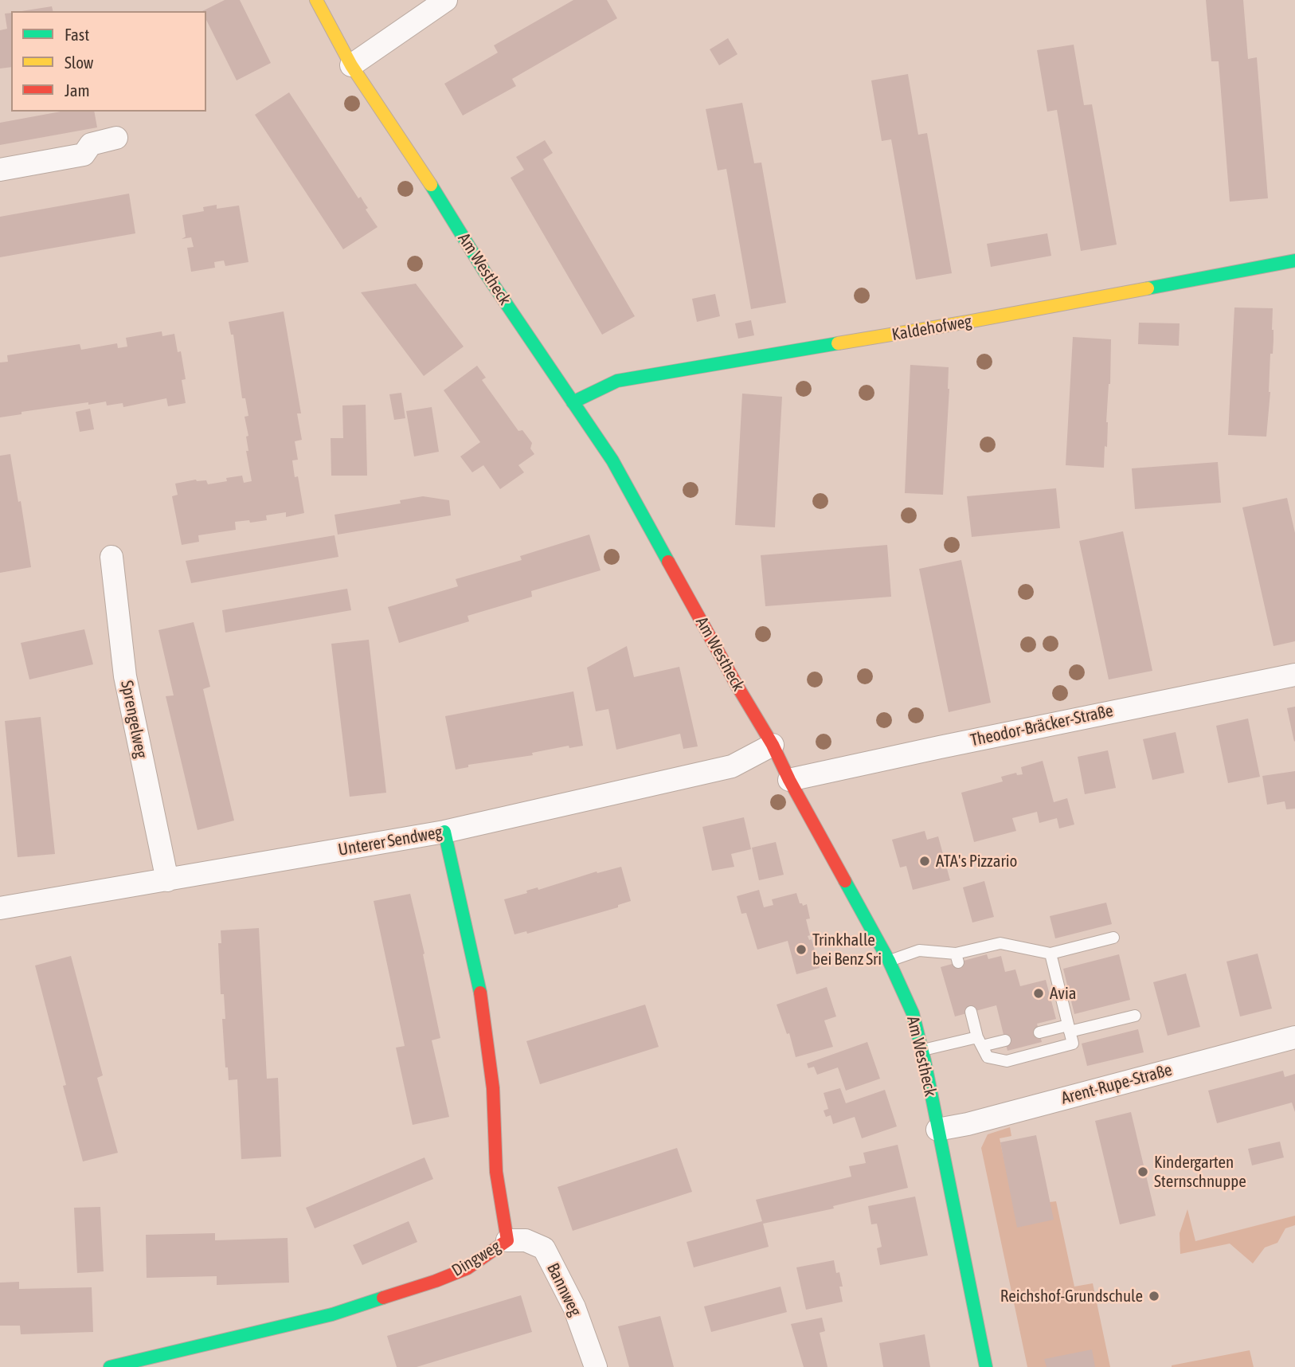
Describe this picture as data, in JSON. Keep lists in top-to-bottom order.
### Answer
{
  "streets": {
    "street": [
      "Am Westheck",
      "Kaldehofweg",
      "Sprengelweg",
      "Theodor-Bräcker-Straße",
      "Unterer Sendweg",
      "Arent-Rupe-Straße",
      "Dingweg",
      "Bannweg"
    ]
  },
  "crossings": [
    ["Am Westheck", "Kaldehofweg"],
    ["Am Westheck", "Theodor-Bräcker-Straße"],
    ["Am Westheck", "Unterer Sendweg"],
    ["Am Westheck", "Arent-Rupe-Straße"],
    ["Sprengelweg", "Unterer Sendweg"],
    ["Unterer Sendweg", "Dingweg"],
    ["Dingweg", "Bannweg"]
  ],
  "places": [
    "ATA's Pizzario",
    "Trinkhalle bei Benz Sri",
    "Avia",
    "Kindergarten Sternschnuppe",
    "Reichshof-Grundschule"
  ],
  "legend": ["Fast", "Slow", "Jam"]
}
